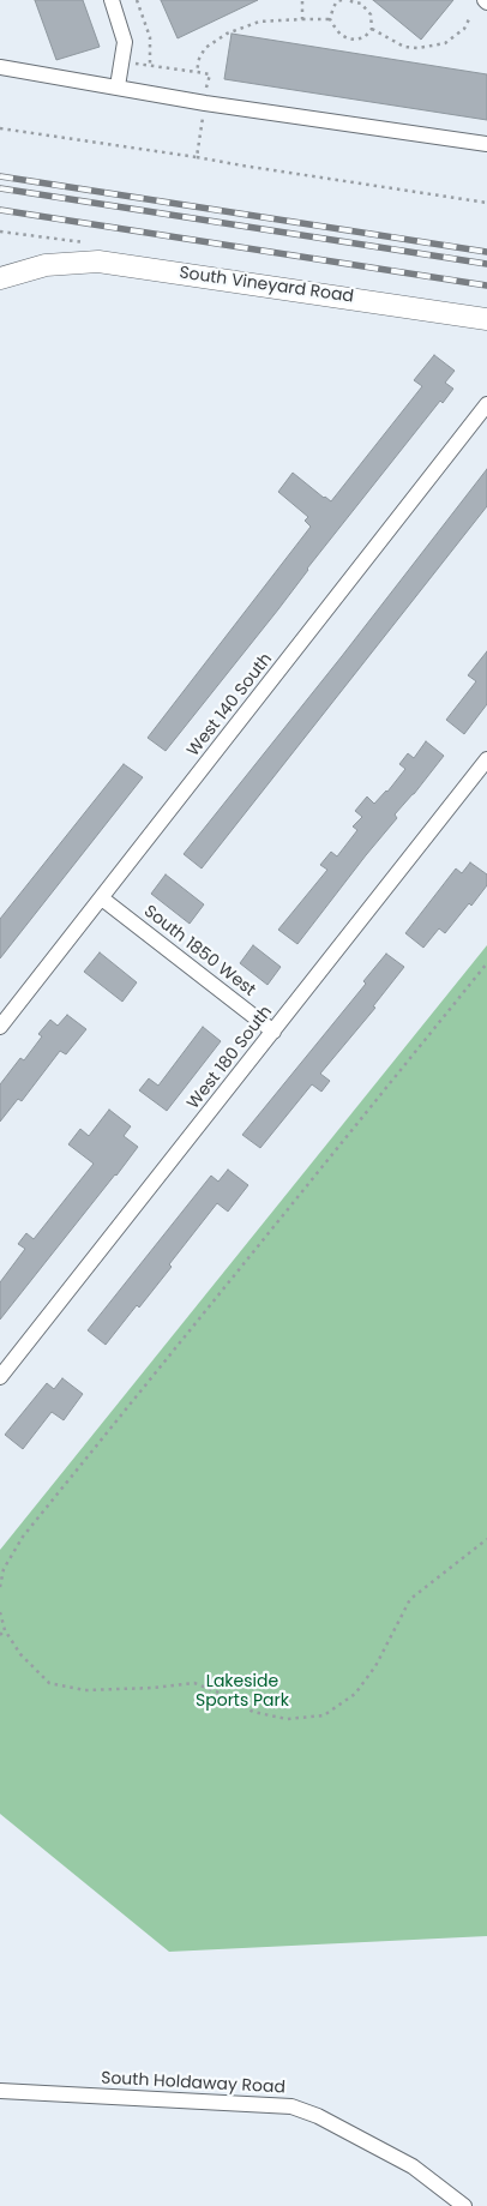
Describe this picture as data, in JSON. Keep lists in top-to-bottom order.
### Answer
{
  "streets": {
    "street": [
      "South Vineyard Road",
      "West 140 South",
      "South 1850 West",
      "West 180 South",
      "South Holdaway Road"
    ]
  },
  "crossings": [
    ["West 140 South", "South 1850 West"],
    ["South 1850 West", "West 180 South"]
  ],
  "parks": ["Lakeside Sports Park"]
}
